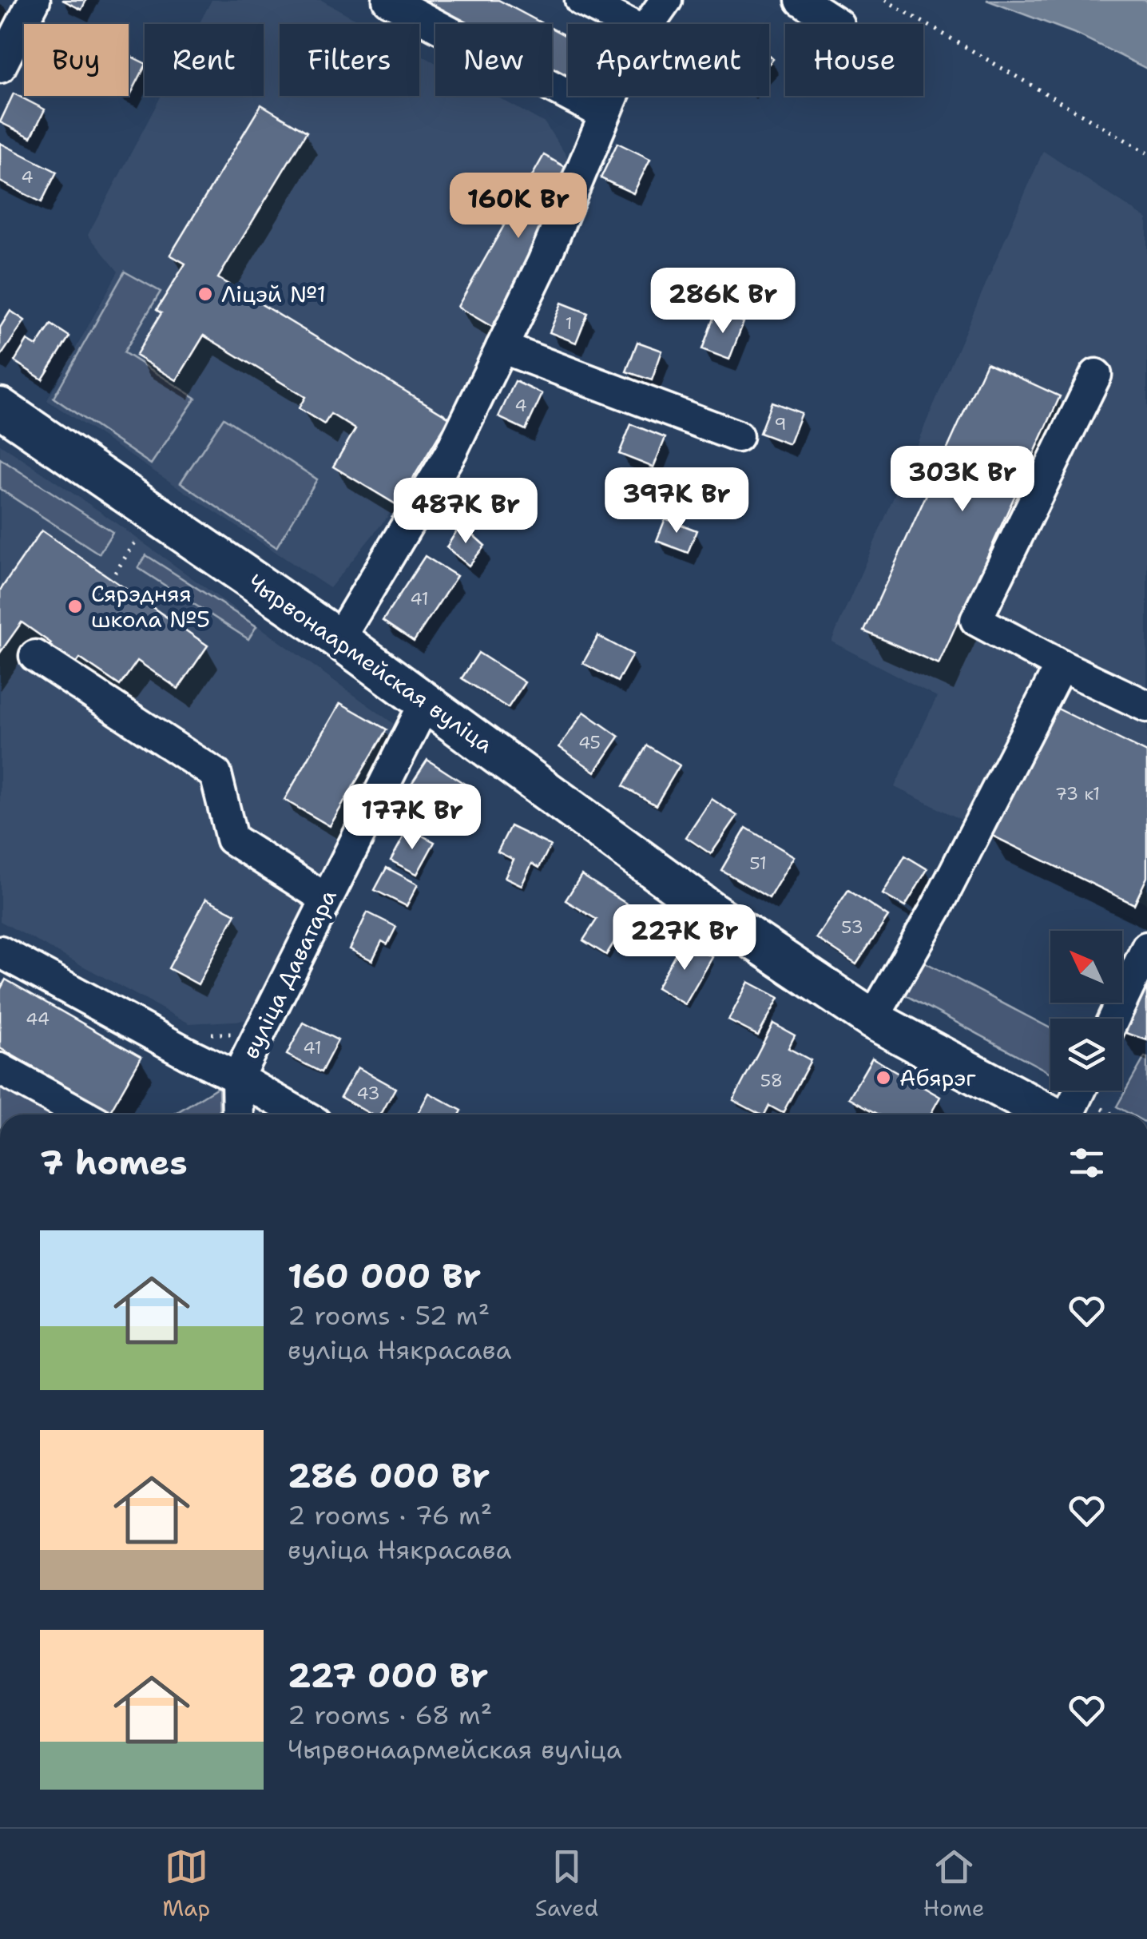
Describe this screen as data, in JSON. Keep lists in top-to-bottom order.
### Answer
{
  "streets": {
    "main road": ["Чырвонаармейская вуліца"],
    "street": ["вуліца Даватара"]
  },
  "crossings": [
    ["Чырвонаармейская вуліца", "вуліца Даватара"]
  ],
  "places": ["Ліцэй №1", "Сярэдняя школа №5", "Абярэг"],
  "house_numbers": [
    "4",
    "1",
    "4",
    "9",
    "41",
    "45",
    "73 к1",
    "51",
    "53",
    "44",
    "41",
    "58",
    "43"
  ],
  "north": "top left",
  "page": {
    "chip": [
      "Buy",
      "Rent",
      "Filters",
      "New",
      "Apartment",
      "House"
    ],
    "price": [
      "160K Br",
      "286K Br",
      "303K Br",
      "397K Br",
      "487K Br",
      "177K Br",
      "227K Br"
    ],
    "heading": "7 homes",
    "list": [
      {
        "name": "160 000 Br",
        "note": "2 rooms · 52 m² · вуліца Някрасава"
      },
      {
        "name": "286 000 Br",
        "note": "2 rooms · 76 m² · вуліца Някрасава"
      },
      {
        "name": "227 000 Br",
        "note": "2 rooms · 68 m² · Чырвонаармейская вуліца"
      }
    ],
    "tabs": ["Map", "Saved", "Home"]
  }
}
